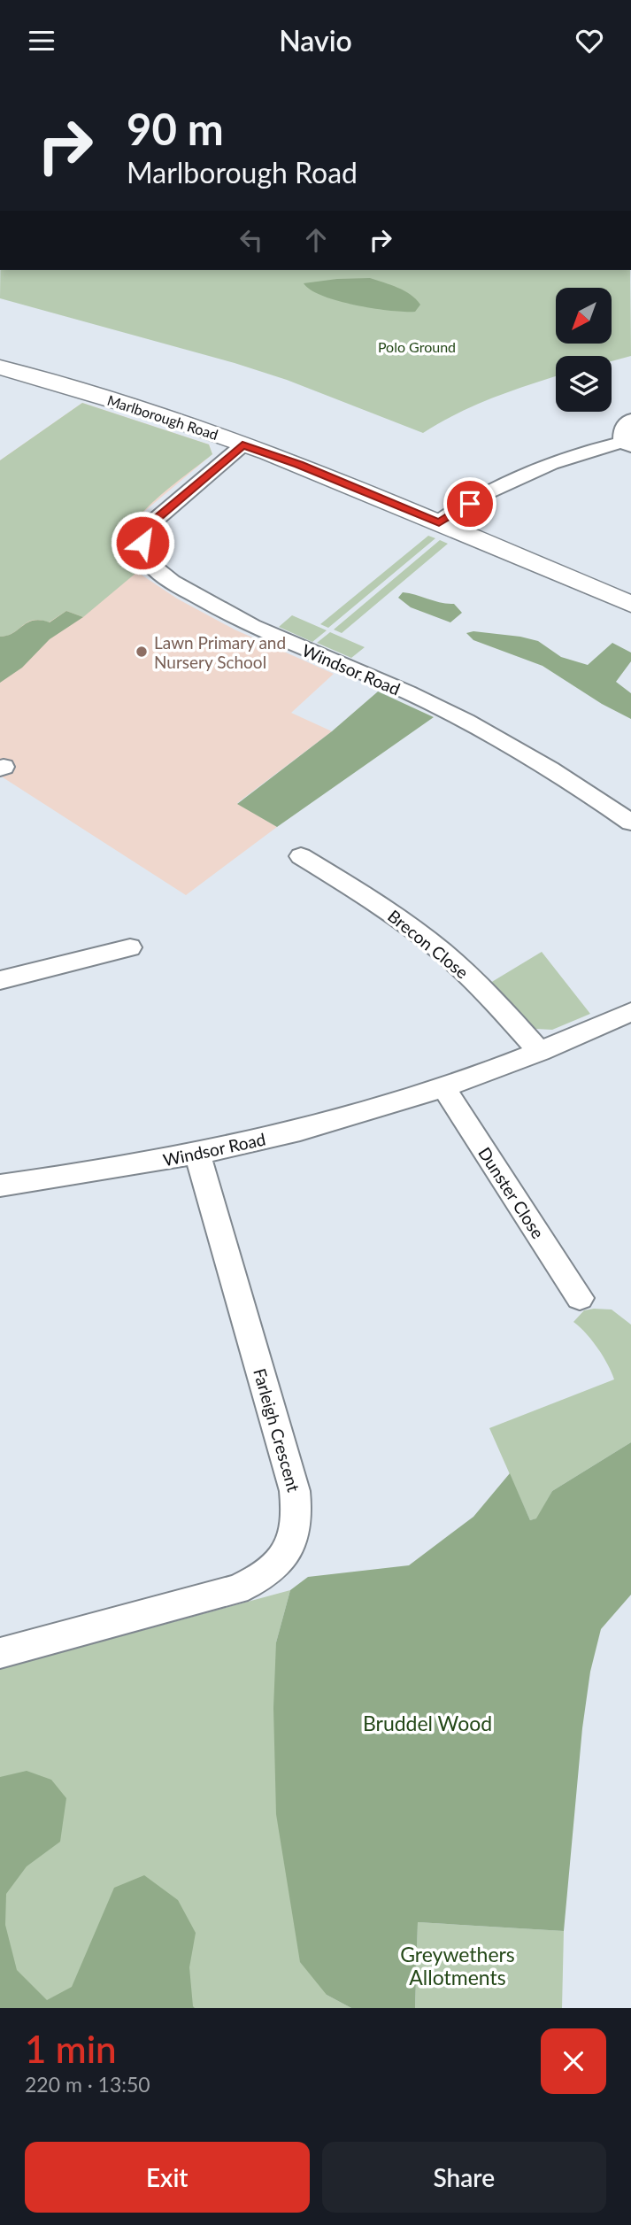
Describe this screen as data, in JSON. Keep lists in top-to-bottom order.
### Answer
{
  "streets": {
    "main road": ["Marlborough Road"],
    "street": [
      "Windsor Road",
      "Brecon Close",
      "Dunster Close",
      "Farleigh Crescent"
    ]
  },
  "crossings": [
    ["Marlborough Road", "Windsor Road"],
    ["Windsor Road", "Brecon Close"],
    ["Windsor Road", "Dunster Close"],
    ["Windsor Road", "Farleigh Crescent"]
  ],
  "parks": ["Polo Ground", "Bruddel Wood", "Greywethers Allotments"],
  "places": ["Lawn Primary and Nursery School"],
  "north": "bottom left",
  "page": {
    "header": "Navio",
    "turn": ["90 m", "Marlborough Road"],
    "heading": ["1 min", "220 m · 13:50"],
    "buttons": ["Exit", "Share"]
  }
}
